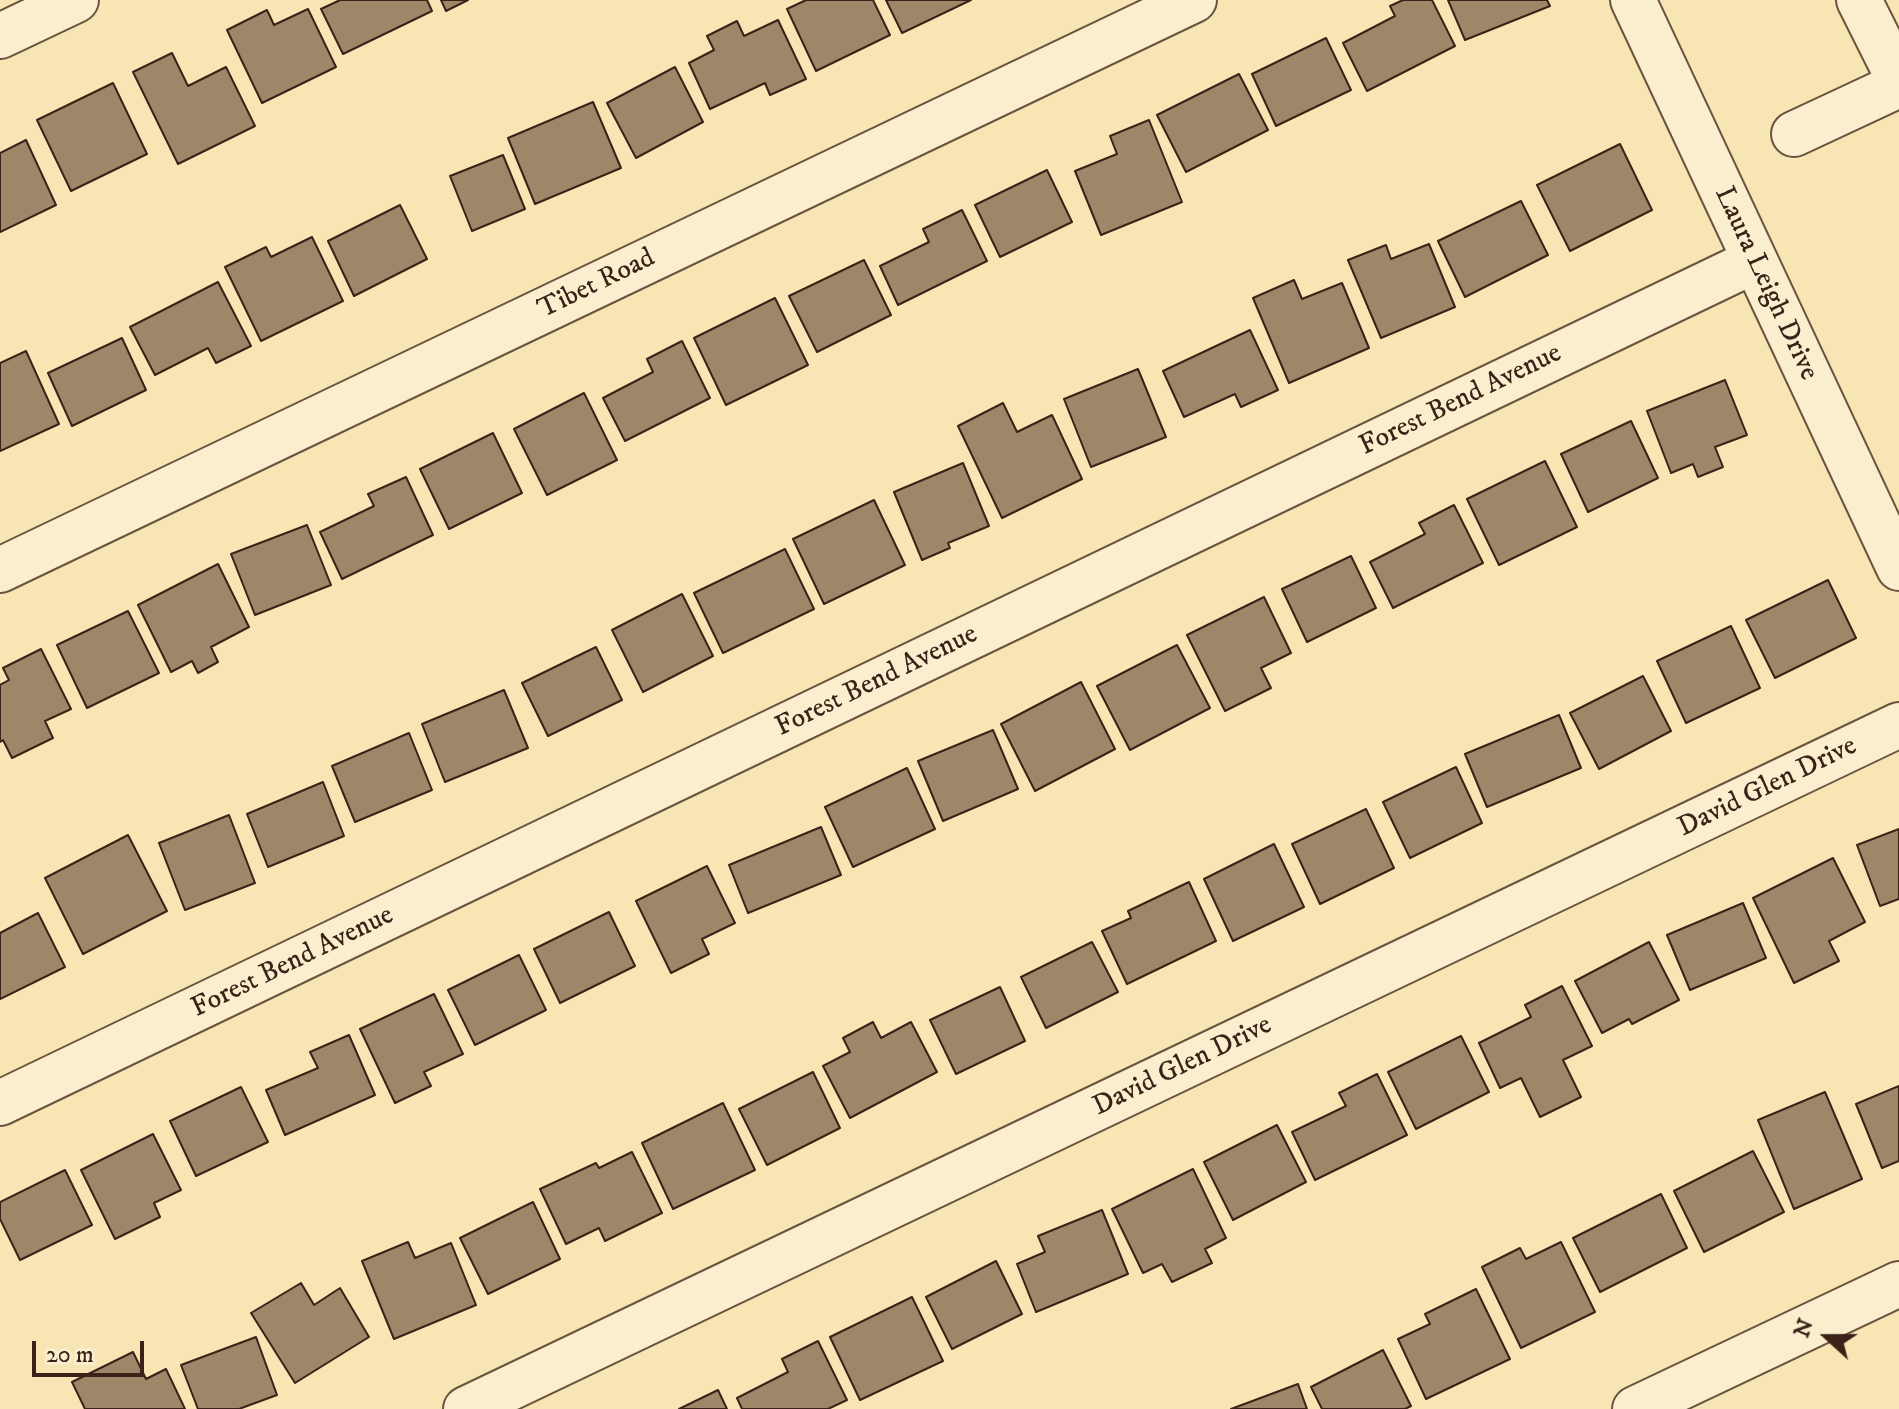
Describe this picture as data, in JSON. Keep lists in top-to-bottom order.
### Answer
{
  "streets": {
    "street": [
      "Laura Leigh Drive",
      "Tibet Road",
      "Forest Bend Avenue",
      "David Glen Drive"
    ]
  },
  "crossings": [
    ["Laura Leigh Drive", "Forest Bend Avenue"]
  ],
  "scale_bar": "20 m",
  "north": "left"
}
